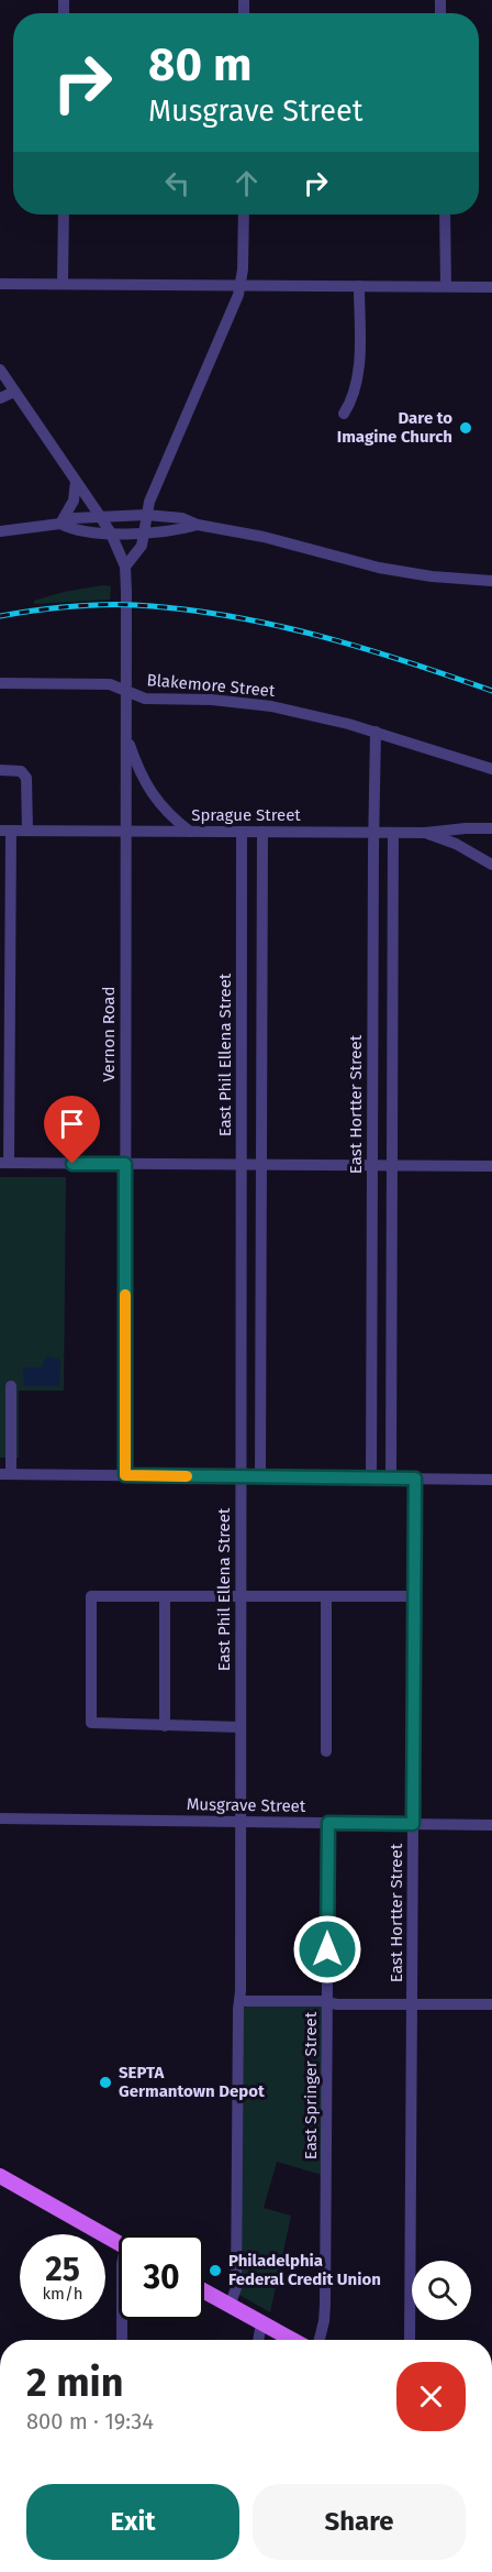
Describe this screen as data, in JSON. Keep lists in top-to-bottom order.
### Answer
{
  "streets": {
    "street": [
      "Blakemore Street",
      "Sprague Street",
      "Vernon Road",
      "East Phil Ellena Street",
      "East Hortter Street",
      "Musgrave Street",
      "East Springer Street"
    ]
  },
  "crossings": [
    ["Blakemore Street", "Vernon Road"],
    ["Blakemore Street", "East Hortter Street"],
    ["Sprague Street", "Vernon Road"],
    ["Sprague Street", "East Phil Ellena Street"],
    ["Sprague Street", "East Hortter Street"],
    ["East Phil Ellena Street", "Musgrave Street"],
    ["East Hortter Street", "Musgrave Street"],
    ["Musgrave Street", "East Springer Street"]
  ],
  "places": ["Dare to Imagine Church", "SEPTA Germantown Depot", "Philadelphia Federal Credit Union"],
  "page": {
    "turn": ["80 m", "Musgrave Street"],
    "speed": "25 km/h",
    "limit": "30",
    "heading": ["2 min", "800 m · 19:34"],
    "buttons": ["Exit", "Share"]
  }
}
